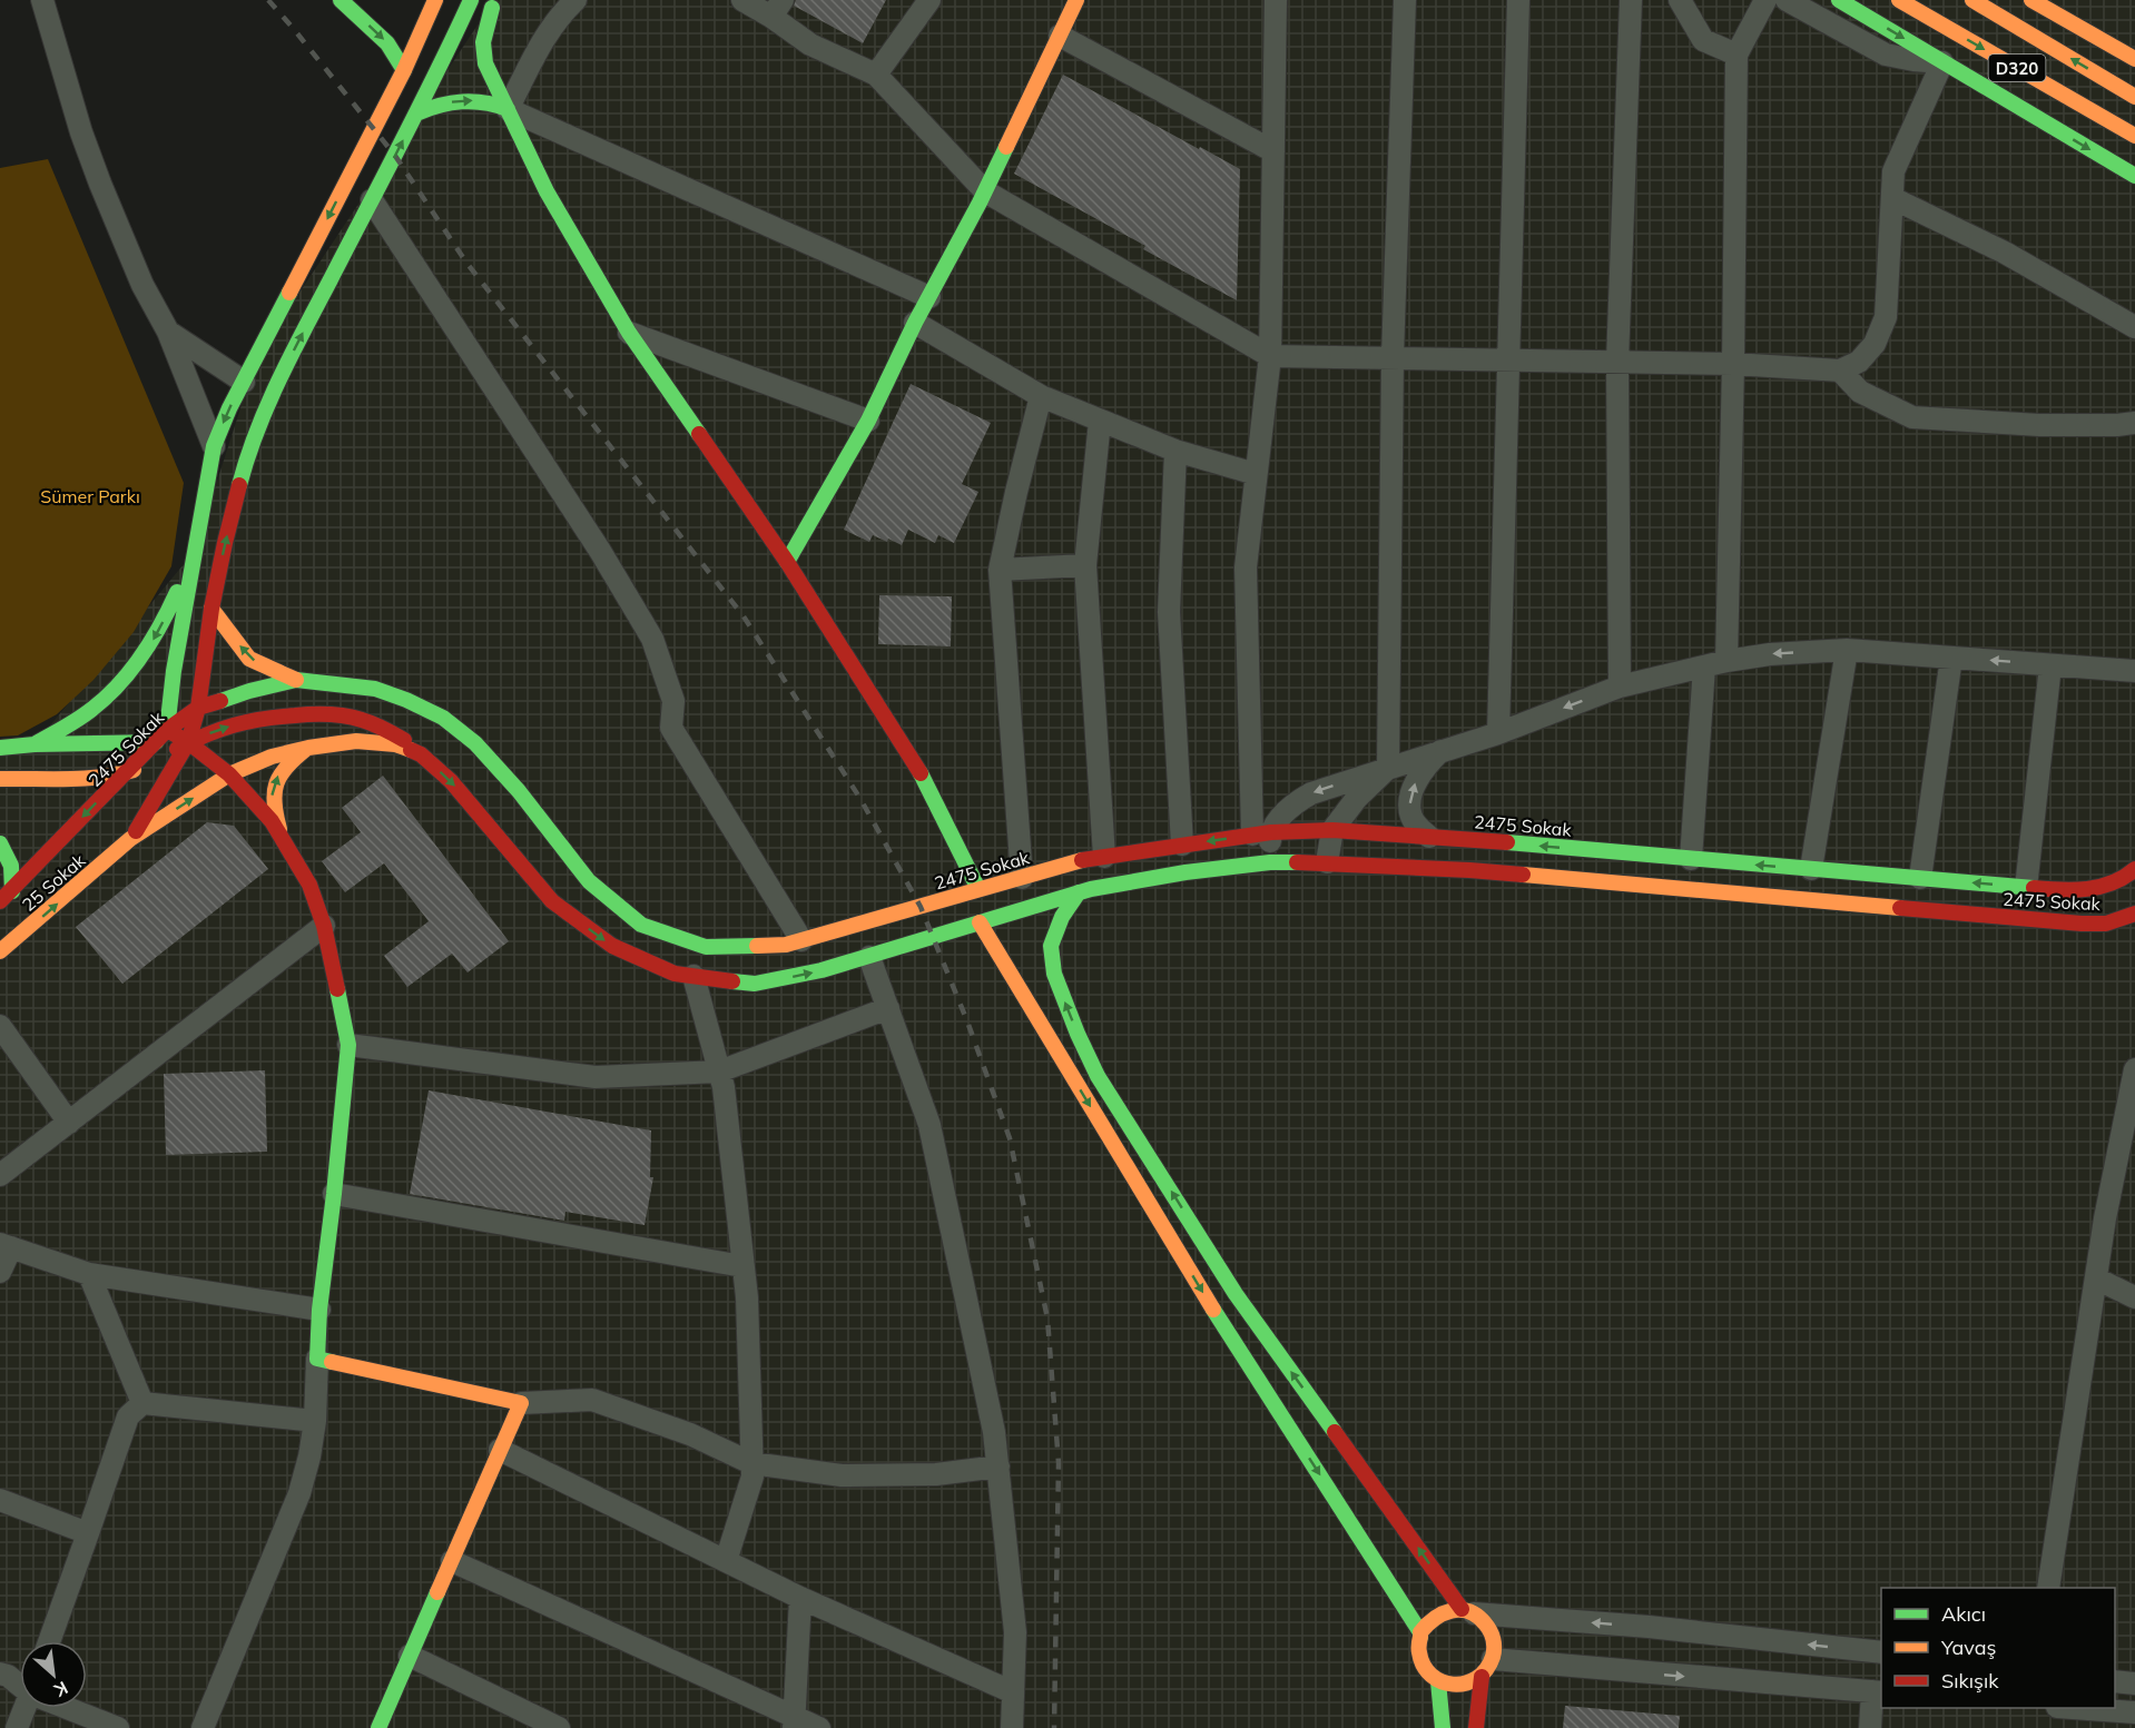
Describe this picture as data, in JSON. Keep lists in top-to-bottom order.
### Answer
{
  "streets": {
    "main road": ["D320", "2475 Sokak", "25 Sokak"]
  },
  "crossings": [
    ["2475 Sokak", "25 Sokak"]
  ],
  "one_way": ["25 Sokak"],
  "parks": ["Sümer Parkı"],
  "legend": ["Akıcı", "Yavaş", "Sıkışık"],
  "north": "bottom right"
}
